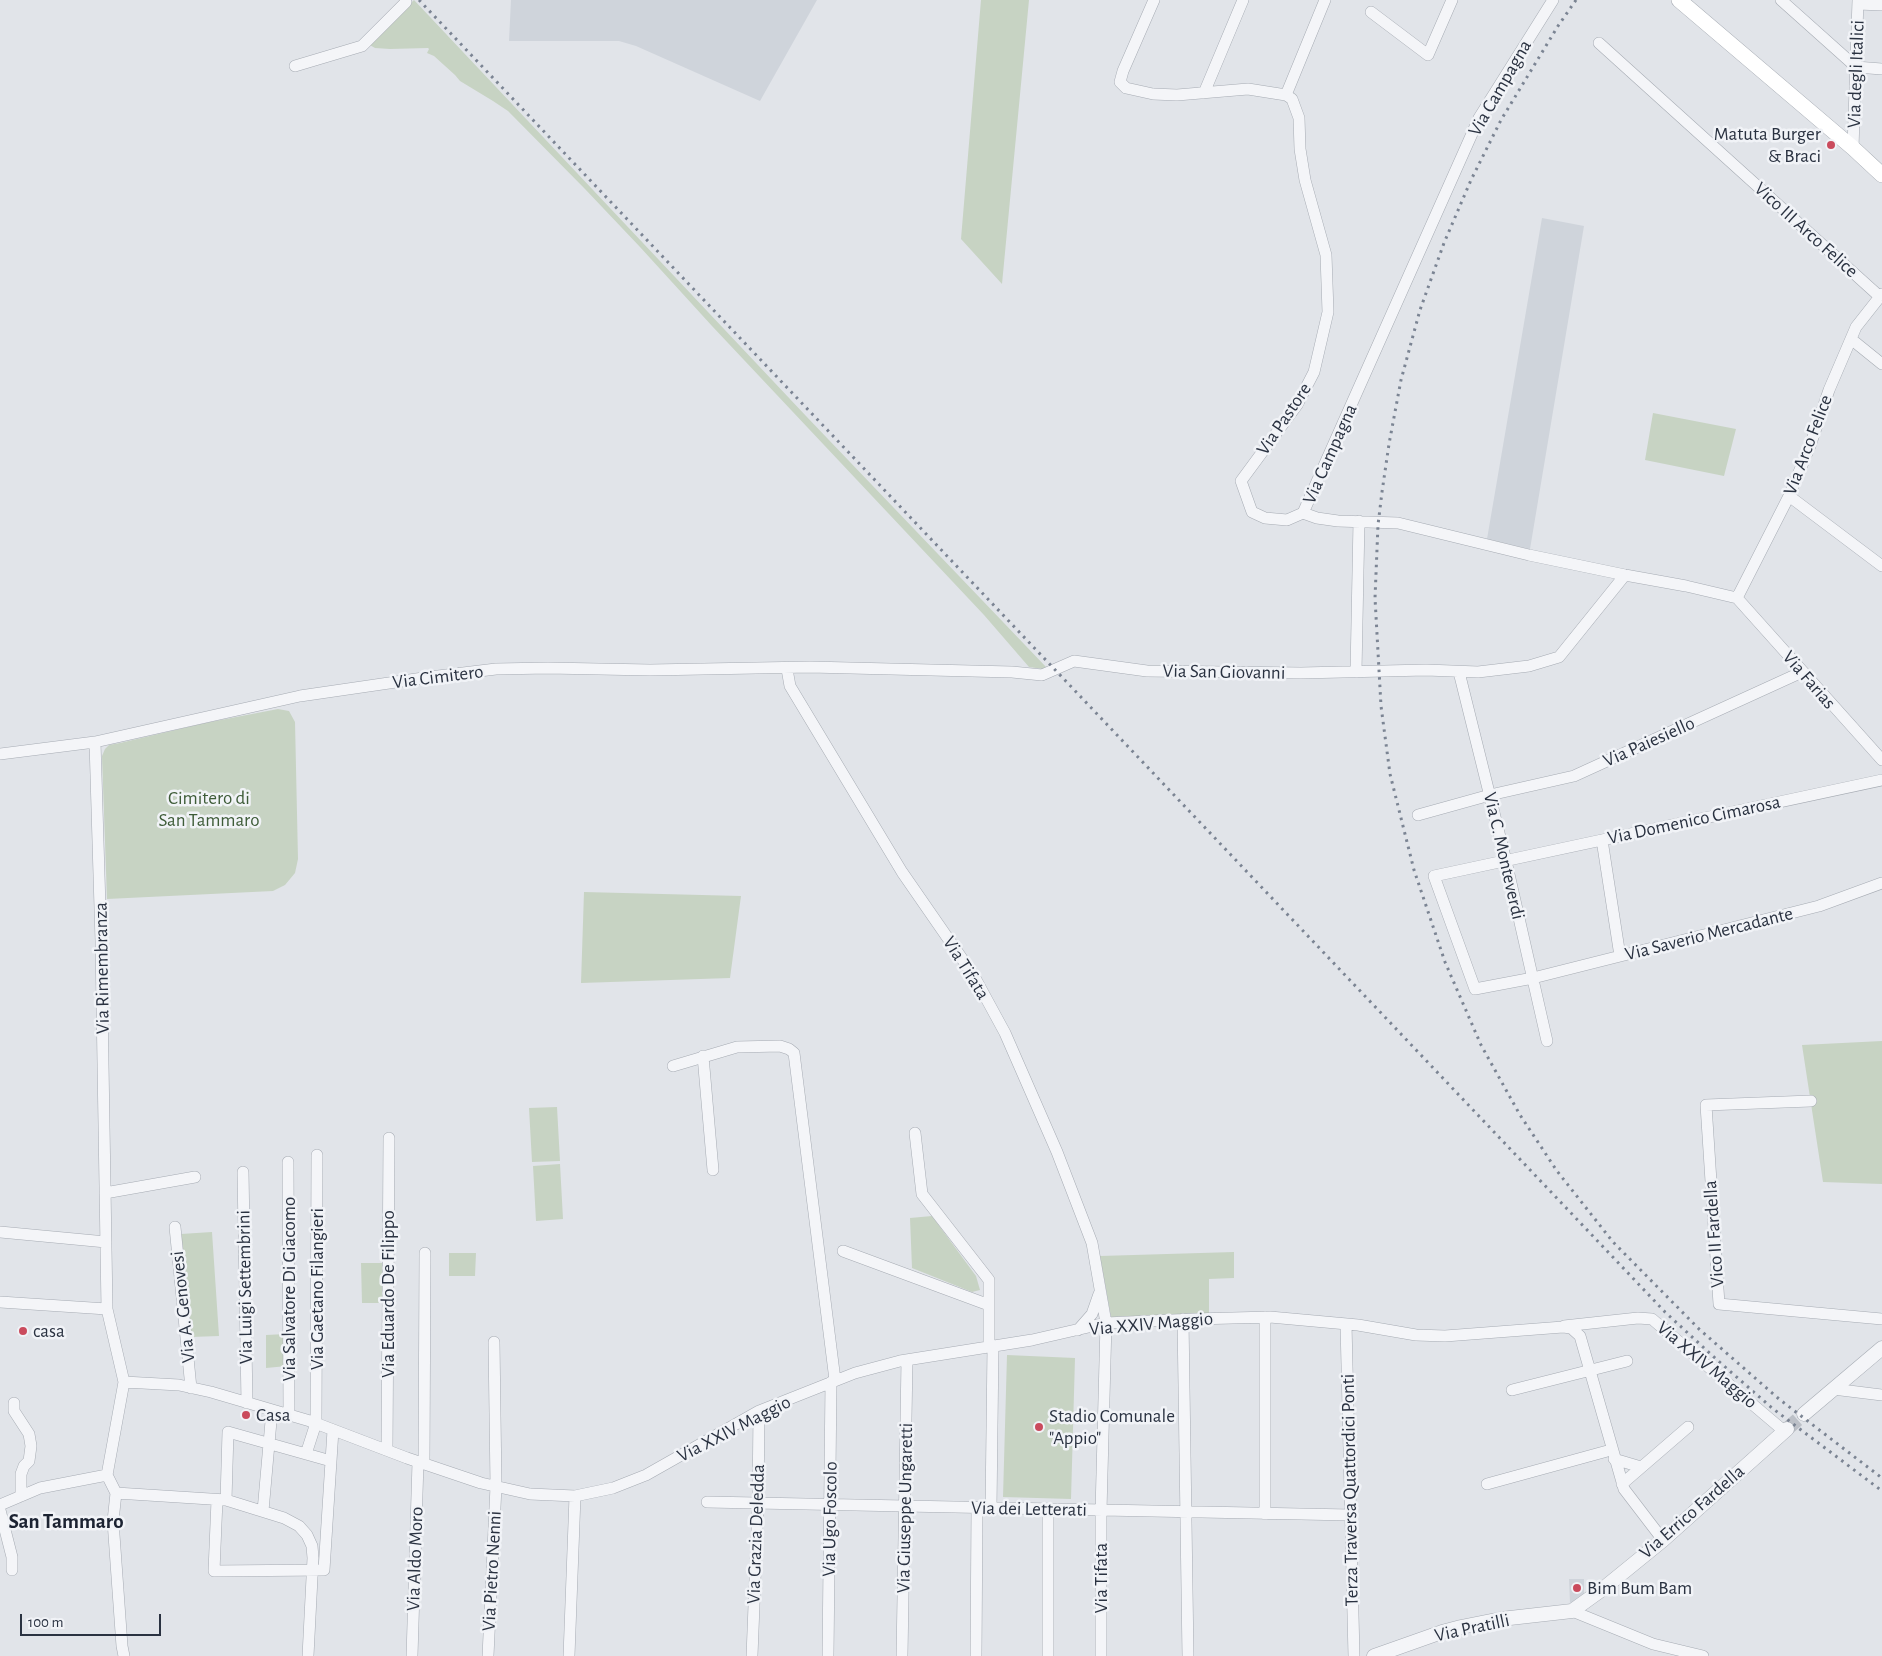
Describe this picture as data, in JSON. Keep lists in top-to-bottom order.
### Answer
{
  "streets": {
    "street": [
      "Via degli Italici",
      "Via Campagna",
      "Vico III Arco Felice",
      "Via Pastore",
      "Via Arco Felice",
      "Via San Giovanni",
      "Via Cimitero",
      "Via Farias",
      "Via Paiesiello",
      "Via Domenico Cimarosa",
      "Via C. Monteverdi",
      "Via Saverio Mercadante",
      "Via Rimembranza",
      "Via Tifata",
      "Vico II Fardella",
      "Via Luigi Settembrini",
      "Via Salvatore Di Giacomo",
      "Via Gaetano Filangieri",
      "Via Eduardo De Filippo",
      "Via A. Genovesi",
      "Via XXIV Maggio",
      "Terza Traversa Quattordici Ponti",
      "Via Giuseppe Ungaretti",
      "Via dei Letterati",
      "Via Errico Fardella",
      "Via Ugo Foscolo",
      "Via Grazia Deledda",
      "Via Aldo Moro",
      "Via Pietro Nenni",
      "Via Pratilli"
    ]
  },
  "crossings": [
    ["Via Campagna", "Via Pastore"],
    ["Via Campagna", "Via Arco Felice"],
    ["Via Campagna", "Via San Giovanni"],
    ["Via Campagna", "Via Farias"],
    ["Vico III Arco Felice", "Via Arco Felice"],
    ["Via Arco Felice", "Via Farias"],
    ["Via San Giovanni", "Via Cimitero"],
    ["Via San Giovanni", "Via C. Monteverdi"],
    ["Via San Giovanni", "Via Tifata"],
    ["Via Cimitero", "Via Rimembranza"],
    ["Via Cimitero", "Via Tifata"],
    ["Via Farias", "Via Paiesiello"],
    ["Via Paiesiello", "Via C. Monteverdi"],
    ["Via Domenico Cimarosa", "Via C. Monteverdi"],
    ["Via Domenico Cimarosa", "Via Saverio Mercadante"],
    ["Via C. Monteverdi", "Via Saverio Mercadante"],
    ["Via Rimembranza", "Via XXIV Maggio"],
    ["Via Tifata", "Via XXIV Maggio"],
    ["Via Tifata", "Via dei Letterati"],
    ["Via Luigi Settembrini", "Via XXIV Maggio"],
    ["Via Salvatore Di Giacomo", "Via XXIV Maggio"],
    ["Via Gaetano Filangieri", "Via XXIV Maggio"],
    ["Via Eduardo De Filippo", "Via XXIV Maggio"],
    ["Via A. Genovesi", "Via XXIV Maggio"],
    ["Via XXIV Maggio", "Terza Traversa Quattordici Ponti"],
    ["Via XXIV Maggio", "Via Giuseppe Ungaretti"],
    ["Via XXIV Maggio", "Via Errico Fardella"],
    ["Via XXIV Maggio", "Via Ugo Foscolo"],
    ["Via XXIV Maggio", "Via Grazia Deledda"],
    ["Via XXIV Maggio", "Via Aldo Moro"],
    ["Via XXIV Maggio", "Via Pietro Nenni"],
    ["Terza Traversa Quattordici Ponti", "Via dei Letterati"],
    ["Via Giuseppe Ungaretti", "Via dei Letterati"],
    ["Via dei Letterati", "Via Ugo Foscolo"],
    ["Via dei Letterati", "Via Grazia Deledda"],
    ["Via Errico Fardella", "Via Pratilli"]
  ],
  "districts": ["San Tammaro"],
  "parks": ["Cimitero di San Tammaro"],
  "places": [
    "Matuta Burger & Braci",
    "casa",
    "Casa",
    "Stadio Comunale \"Appio\"",
    "Bim Bum Bam"
  ],
  "scale_bar": "100 m"
}
